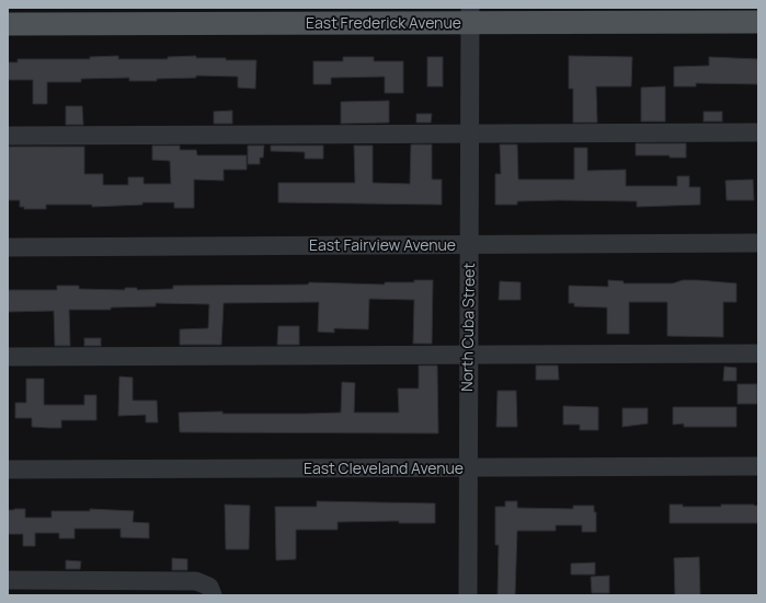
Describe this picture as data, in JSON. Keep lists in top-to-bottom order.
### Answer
{
  "streets": {
    "main road": ["East Frederick Avenue"],
    "street": ["East Fairview Avenue", "North Cuba Street", "East Cleveland Avenue"]
  },
  "crossings": [
    ["East Frederick Avenue", "North Cuba Street"],
    ["East Fairview Avenue", "North Cuba Street"],
    ["North Cuba Street", "East Cleveland Avenue"]
  ]
}
